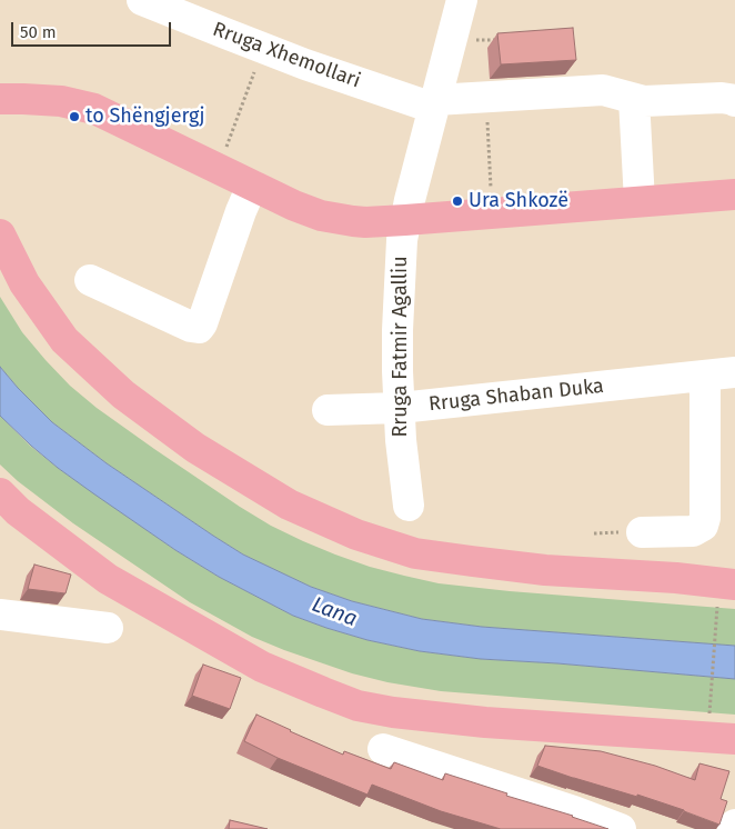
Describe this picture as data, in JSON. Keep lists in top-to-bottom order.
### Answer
{
  "streets": {
    "street": ["Rruga Xhemollari", "Rruga Fatmir Agalliu", "Rruga Shaban Duka"]
  },
  "crossings": [
    ["Rruga Fatmir Agalliu", "Rruga Shaban Duka"]
  ],
  "water": ["Lana"],
  "places": ["to Shëngjergj", "Ura Shkozë"],
  "scale_bar": "50 m"
}
